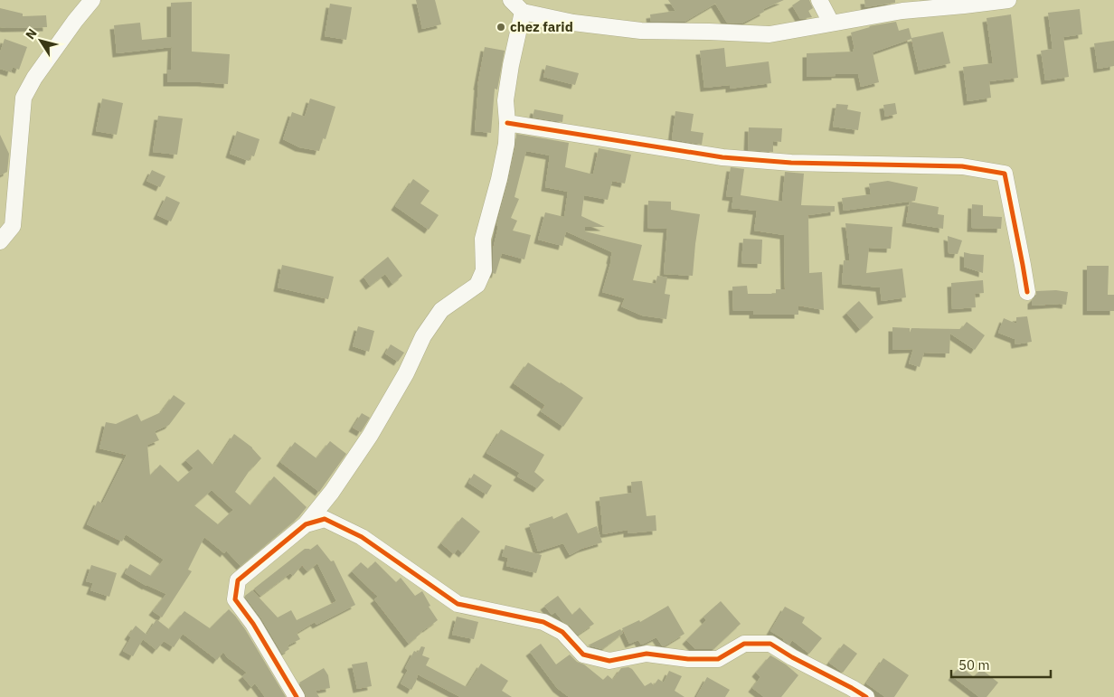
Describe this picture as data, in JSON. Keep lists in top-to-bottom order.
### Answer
{
  "places": ["chez farid"],
  "scale_bar": "50 m",
  "north": "top left"
}
